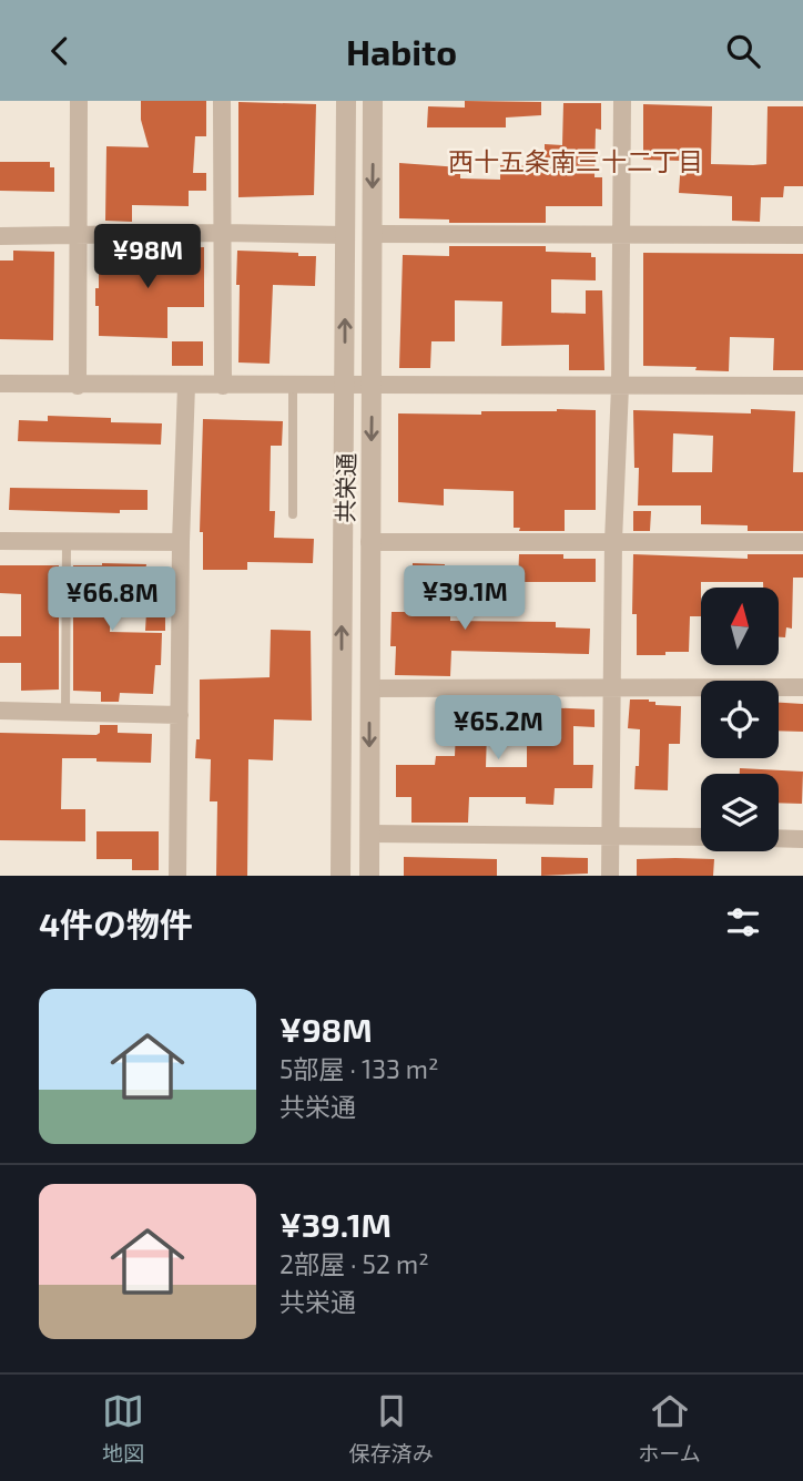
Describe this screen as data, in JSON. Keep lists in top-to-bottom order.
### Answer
{
  "streets": {
    "street": ["共栄通"]
  },
  "districts": ["西十五条南三十二丁目"],
  "north": "top",
  "page": {
    "header": "Habito",
    "price": [
      "¥98M",
      "¥39.1M",
      "¥66.8M",
      "¥65.2M"
    ],
    "heading": "4件の物件",
    "list": [
      {
        "name": "¥98M",
        "note": "5部屋 · 133 m² · 共栄通"
      },
      {
        "name": "¥39.1M",
        "note": "2部屋 · 52 m² · 共栄通"
      }
    ],
    "tabs": ["地図", "保存済み", "ホーム"]
  }
}
